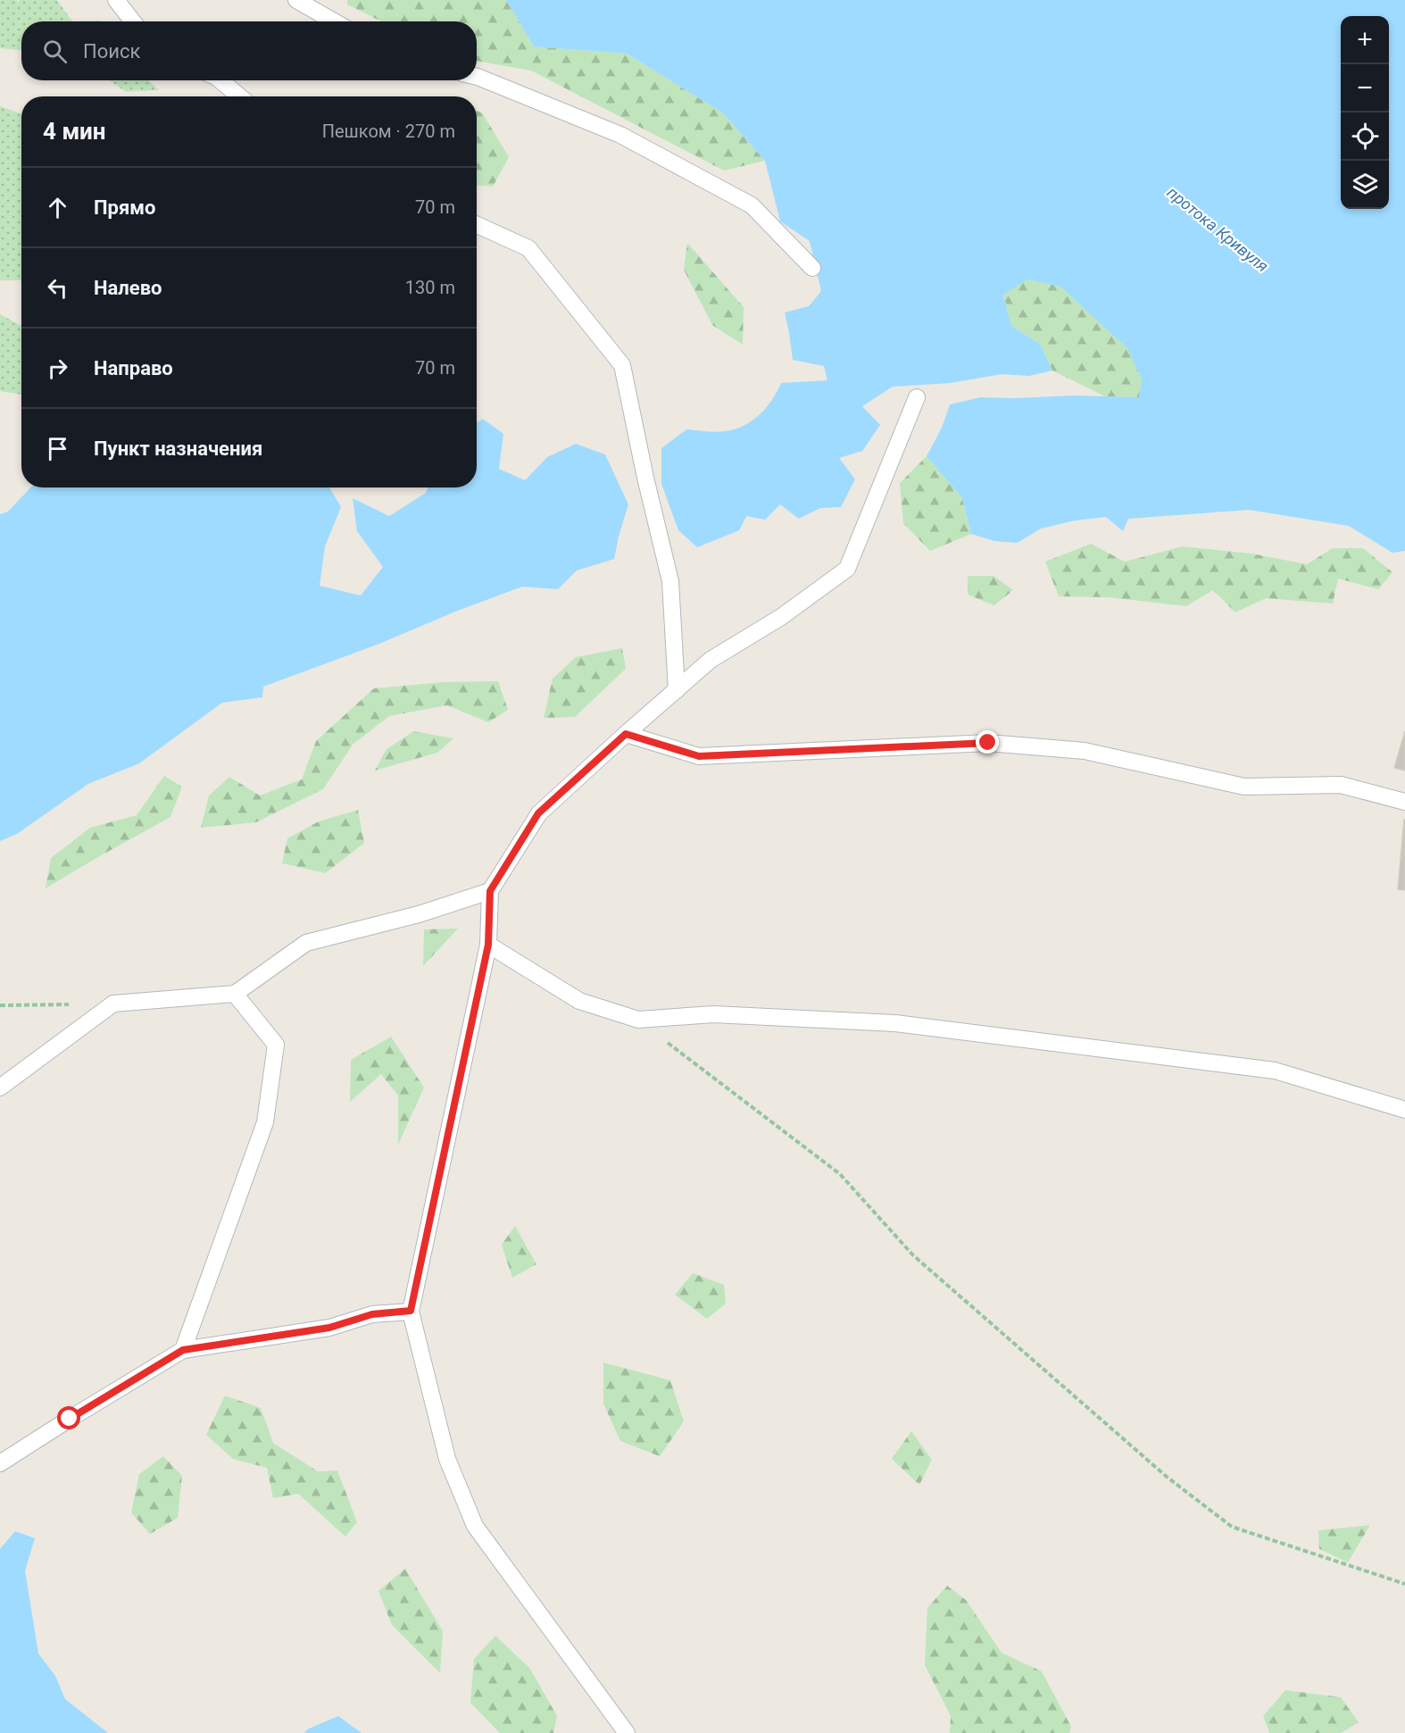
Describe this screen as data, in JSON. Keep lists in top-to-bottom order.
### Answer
{
  "water": ["протока Кривуля"],
  "page": {
    "map_buttons": ["+", "−"],
    "search": "Поиск",
    "heading": ["4 мин", "Пешком · 270 m"],
    "list": [
      ["Прямо", "70 m"],
      ["Налево", "130 m"],
      ["Направо", "70 m"],
      "Пункт назначения"
    ]
  }
}
